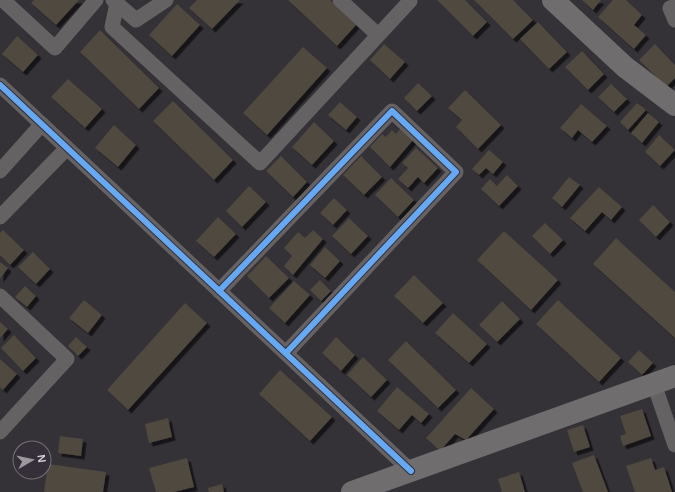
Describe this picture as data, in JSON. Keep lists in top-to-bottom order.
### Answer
{
  "north": "right"
}
